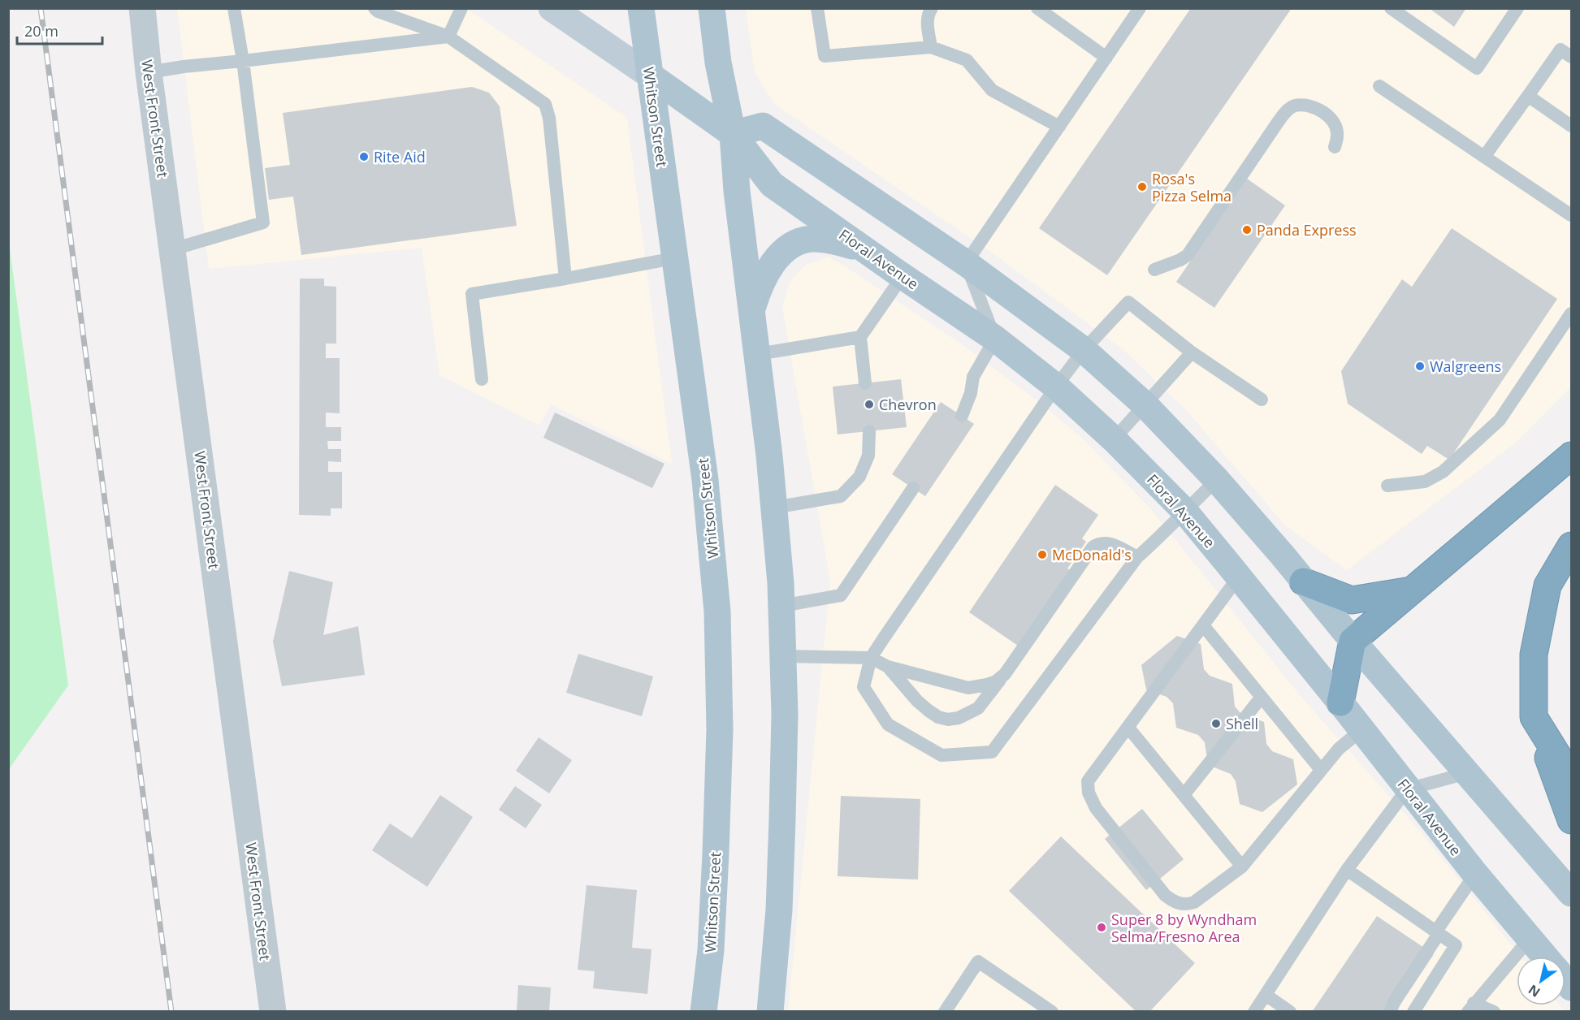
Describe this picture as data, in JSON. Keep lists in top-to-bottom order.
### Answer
{
  "streets": {
    "main road": ["Whitson Street", "Floral Avenue"],
    "street": ["West Front Street"]
  },
  "crossings": [
    ["Whitson Street", "Floral Avenue"]
  ],
  "places": [
    "Rite Aid",
    "Rosa's Pizza Selma",
    "Panda Express",
    "Walgreens",
    "Chevron",
    "McDonald's",
    "Shell",
    "Super 8 by Wyndham Selma/Fresno Area"
  ],
  "scale_bar": "20 m",
  "north": "bottom left"
}
